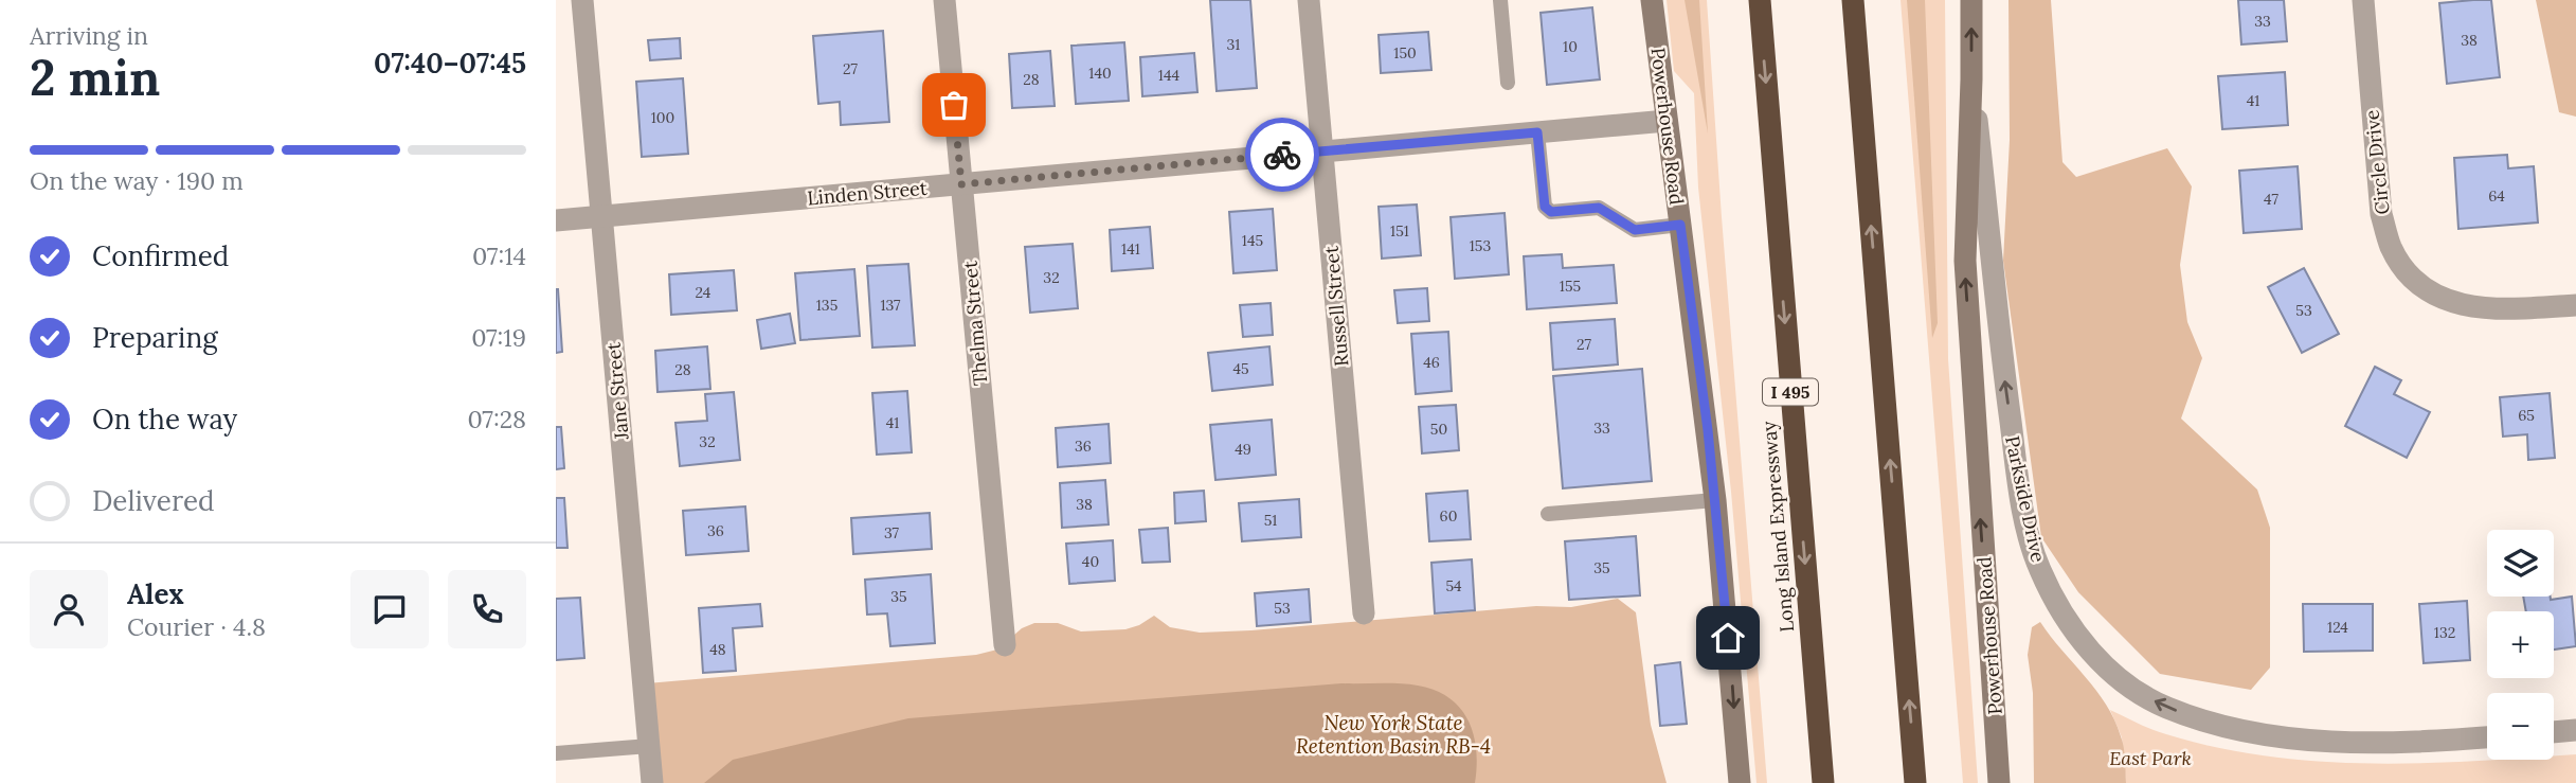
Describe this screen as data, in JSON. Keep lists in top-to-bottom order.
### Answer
{
  "streets": {
    "highway": ["I 495", "Long Island Expressway"],
    "main road": ["Powerhouse Road"],
    "street": [
      "Circle Drive",
      "Linden Street",
      "Russell Street",
      "Thelma Street",
      "Jane Street",
      "Parkside Drive"
    ]
  },
  "crossings": [
    ["Powerhouse Road", "Linden Street"],
    ["Powerhouse Road", "Parkside Drive"],
    ["Linden Street", "Russell Street"],
    ["Linden Street", "Thelma Street"],
    ["Linden Street", "Jane Street"]
  ],
  "one_way": ["Parkside Drive"],
  "water": ["New York State Retention Basin RB-4"],
  "parks": ["East Park"],
  "house_numbers": [
    "33",
    "38",
    "31",
    "10",
    "150",
    "27",
    "140",
    "144",
    "28",
    "41",
    "100",
    "64",
    "47",
    "151",
    "145",
    "153",
    "141",
    "32",
    "155",
    "24",
    "135",
    "137",
    "53",
    "27",
    "46",
    "45",
    "28",
    "65",
    "41",
    "33",
    "50",
    "32",
    "36",
    "49",
    "38",
    "60",
    "51",
    "36",
    "37",
    "40",
    "35",
    "54",
    "35",
    "53",
    "124",
    "132",
    "48"
  ],
  "page": {
    "heading": ["2 min", "Arriving in", "07:40–07:45"],
    "panel": ["Alex", "Courier · 4.8"],
    "bar": "On the way · 190 m",
    "list": [
      ["Confirmed", "07:14"],
      ["Preparing", "07:19"],
      ["On the way", "07:28"],
      "Delivered"
    ],
    "map_buttons": ["+", "−"]
  }
}
